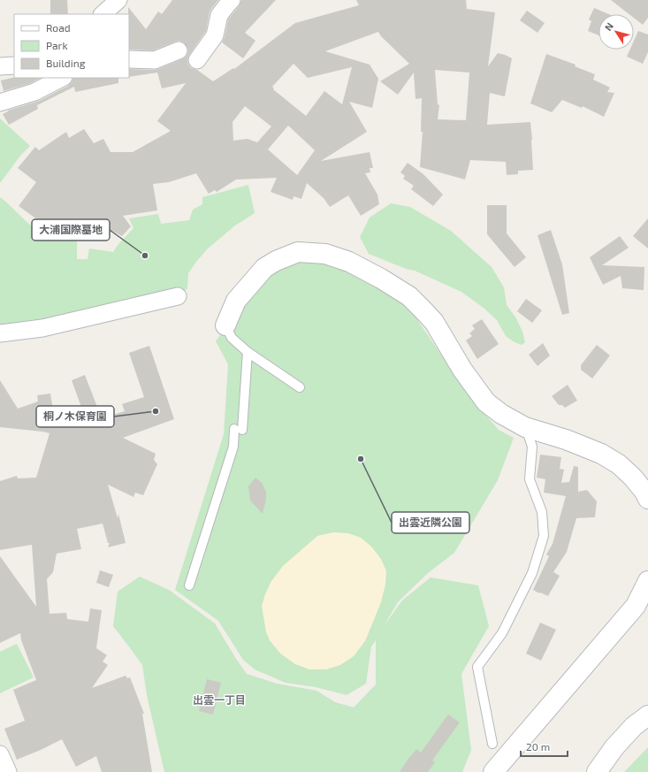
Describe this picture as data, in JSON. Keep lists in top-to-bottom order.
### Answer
{
  "districts": ["出雲一丁目"],
  "places": ["大浦国際墓地", "桐ノ木保育園", "出雲近隣公園"],
  "legend": ["Road", "Park", "Building"],
  "scale_bar": "20 m",
  "north": "top left"
}
